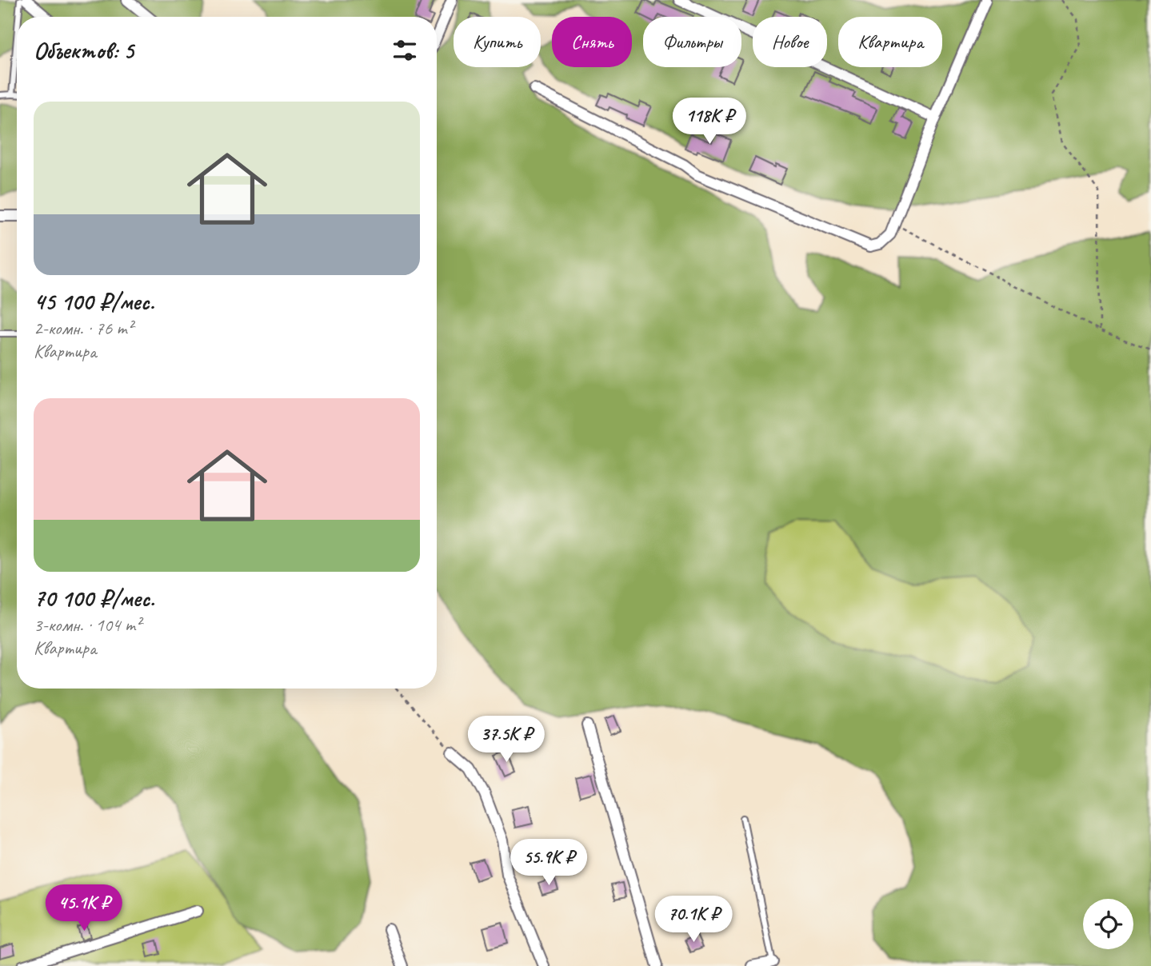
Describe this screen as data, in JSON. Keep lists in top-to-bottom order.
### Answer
{
  "page": {
    "chip": [
      "Купить",
      "Снять",
      "Фильтры",
      "Новое",
      "Квартира"
    ],
    "heading": "Объектов: 5",
    "list": [
      {
        "name": "45 100 ₽/мес.",
        "note": "2-комн. · 76 m² · Квартира"
      },
      {
        "name": "70 100 ₽/мес.",
        "note": "3-комн. · 104 m² · Квартира"
      }
    ],
    "price": [
      "118K ₽",
      "37.5K ₽",
      "55.9K ₽",
      "45.1K ₽",
      "70.1K ₽"
    ]
  }
}
